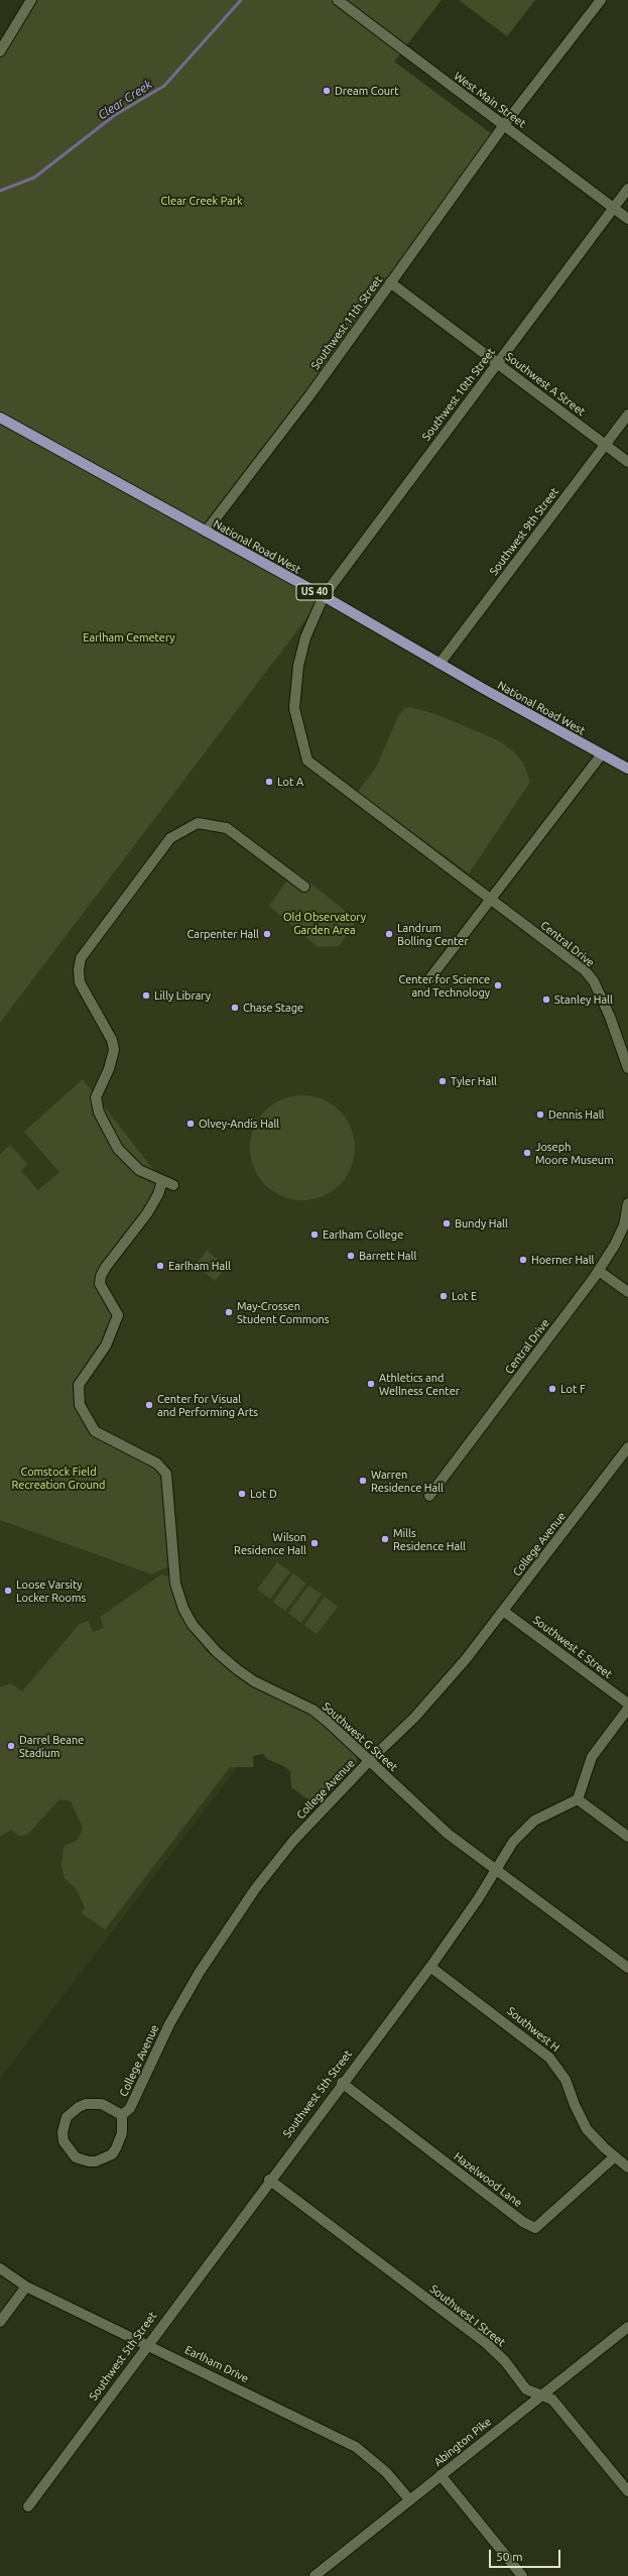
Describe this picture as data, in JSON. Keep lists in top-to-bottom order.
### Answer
{
  "streets": {
    "main road": ["National Road West", "US 40"],
    "street": [
      "West Main Street",
      "Southwest 11th Street",
      "Southwest A Street",
      "Southwest 10th Street",
      "Southwest 9th Street",
      "Central Drive",
      "College Avenue",
      "Southwest E Street",
      "Southwest G Street",
      "Southwest H",
      "Southwest 5th Street",
      "Hazelwood Lane",
      "Southwest I Street",
      "Earlham Drive",
      "Abington Pike"
    ]
  },
  "crossings": [
    ["West Main Street", "Southwest 11th Street"],
    ["West Main Street", "Southwest 10th Street"],
    ["Southwest 11th Street", "Southwest A Street"],
    ["Southwest 11th Street", "National Road West"],
    ["Southwest A Street", "Southwest 10th Street"],
    ["Southwest A Street", "Southwest 9th Street"],
    ["Southwest 10th Street", "National Road West"],
    ["Southwest 10th Street", "Central Drive"],
    ["Southwest 9th Street", "National Road West"],
    ["College Avenue", "Southwest E Street"],
    ["College Avenue", "Southwest G Street"],
    ["Southwest G Street", "Southwest 5th Street"],
    ["Southwest H", "Southwest 5th Street"],
    ["Southwest H", "Hazelwood Lane"],
    ["Southwest 5th Street", "Hazelwood Lane"],
    ["Southwest 5th Street", "Southwest I Street"],
    ["Southwest 5th Street", "Earlham Drive"],
    ["Southwest I Street", "Abington Pike"],
    ["Earlham Drive", "Abington Pike"]
  ],
  "water": ["Clear Creek"],
  "parks": [
    "Clear Creek Park",
    "Earlham Cemetery",
    "Old Observatory Garden Area",
    "Comstock Field Recreation Ground"
  ],
  "places": [
    "Dream Court",
    "Lot A",
    "Carpenter Hall",
    "Landrum Bolling Center",
    "Center for Science and Technology",
    "Lilly Library",
    "Stanley Hall",
    "Chase Stage",
    "Tyler Hall",
    "Dennis Hall",
    "Olvey-Andis Hall",
    "Joseph Moore Museum",
    "Bundy Hall",
    "Earlham College",
    "Barrett Hall",
    "Hoerner Hall",
    "Earlham Hall",
    "Lot E",
    "May-Crossen Student Commons",
    "Athletics and Wellness Center",
    "Lot F",
    "Center for Visual and Performing Arts",
    "Warren Residence Hall",
    "Lot D",
    "Mills Residence Hall",
    "Wilson Residence Hall",
    "Loose Varsity Locker Rooms",
    "Darrel Beane Stadium"
  ],
  "scale_bar": "50 m"
}
